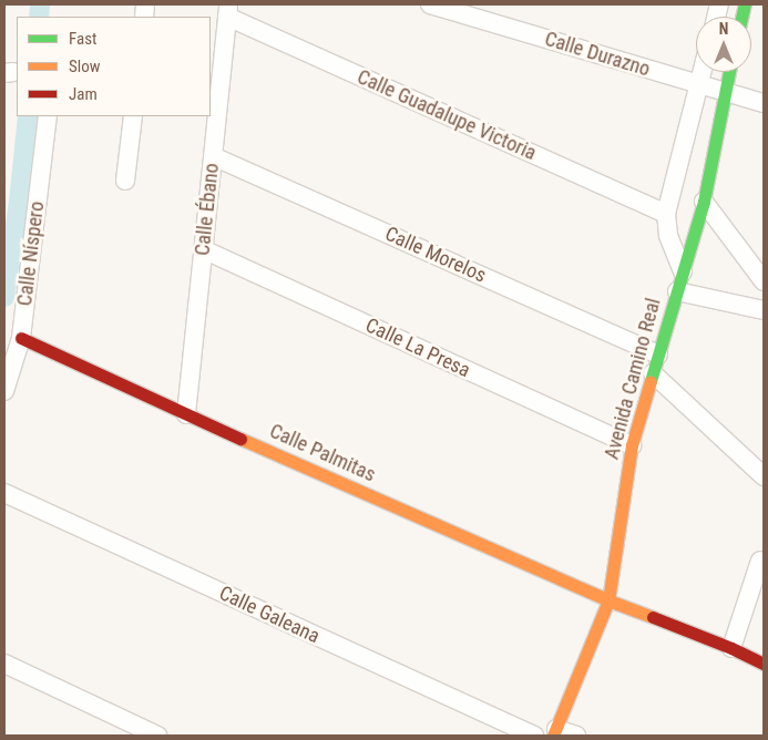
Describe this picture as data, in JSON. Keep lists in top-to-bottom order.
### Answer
{
  "streets": {
    "street": [
      "Calle Durazno",
      "Calle Guadalupe Victoria",
      "Calle Ébano",
      "Calle Níspero",
      "Calle Morelos",
      "Calle La Presa",
      "Avenida Camino Real",
      "Calle Palmitas",
      "Calle Galeana"
    ]
  },
  "crossings": [
    ["Calle Durazno", "Avenida Camino Real"],
    ["Calle Guadalupe Victoria", "Calle Ébano"],
    ["Calle Ébano", "Calle Morelos"],
    ["Calle Ébano", "Calle La Presa"],
    ["Calle Ébano", "Calle Palmitas"],
    ["Calle Níspero", "Calle Palmitas"],
    ["Calle Morelos", "Avenida Camino Real"],
    ["Calle La Presa", "Avenida Camino Real"],
    ["Avenida Camino Real", "Calle Palmitas"]
  ],
  "legend": ["Fast", "Slow", "Jam"],
  "north": "top"
}
